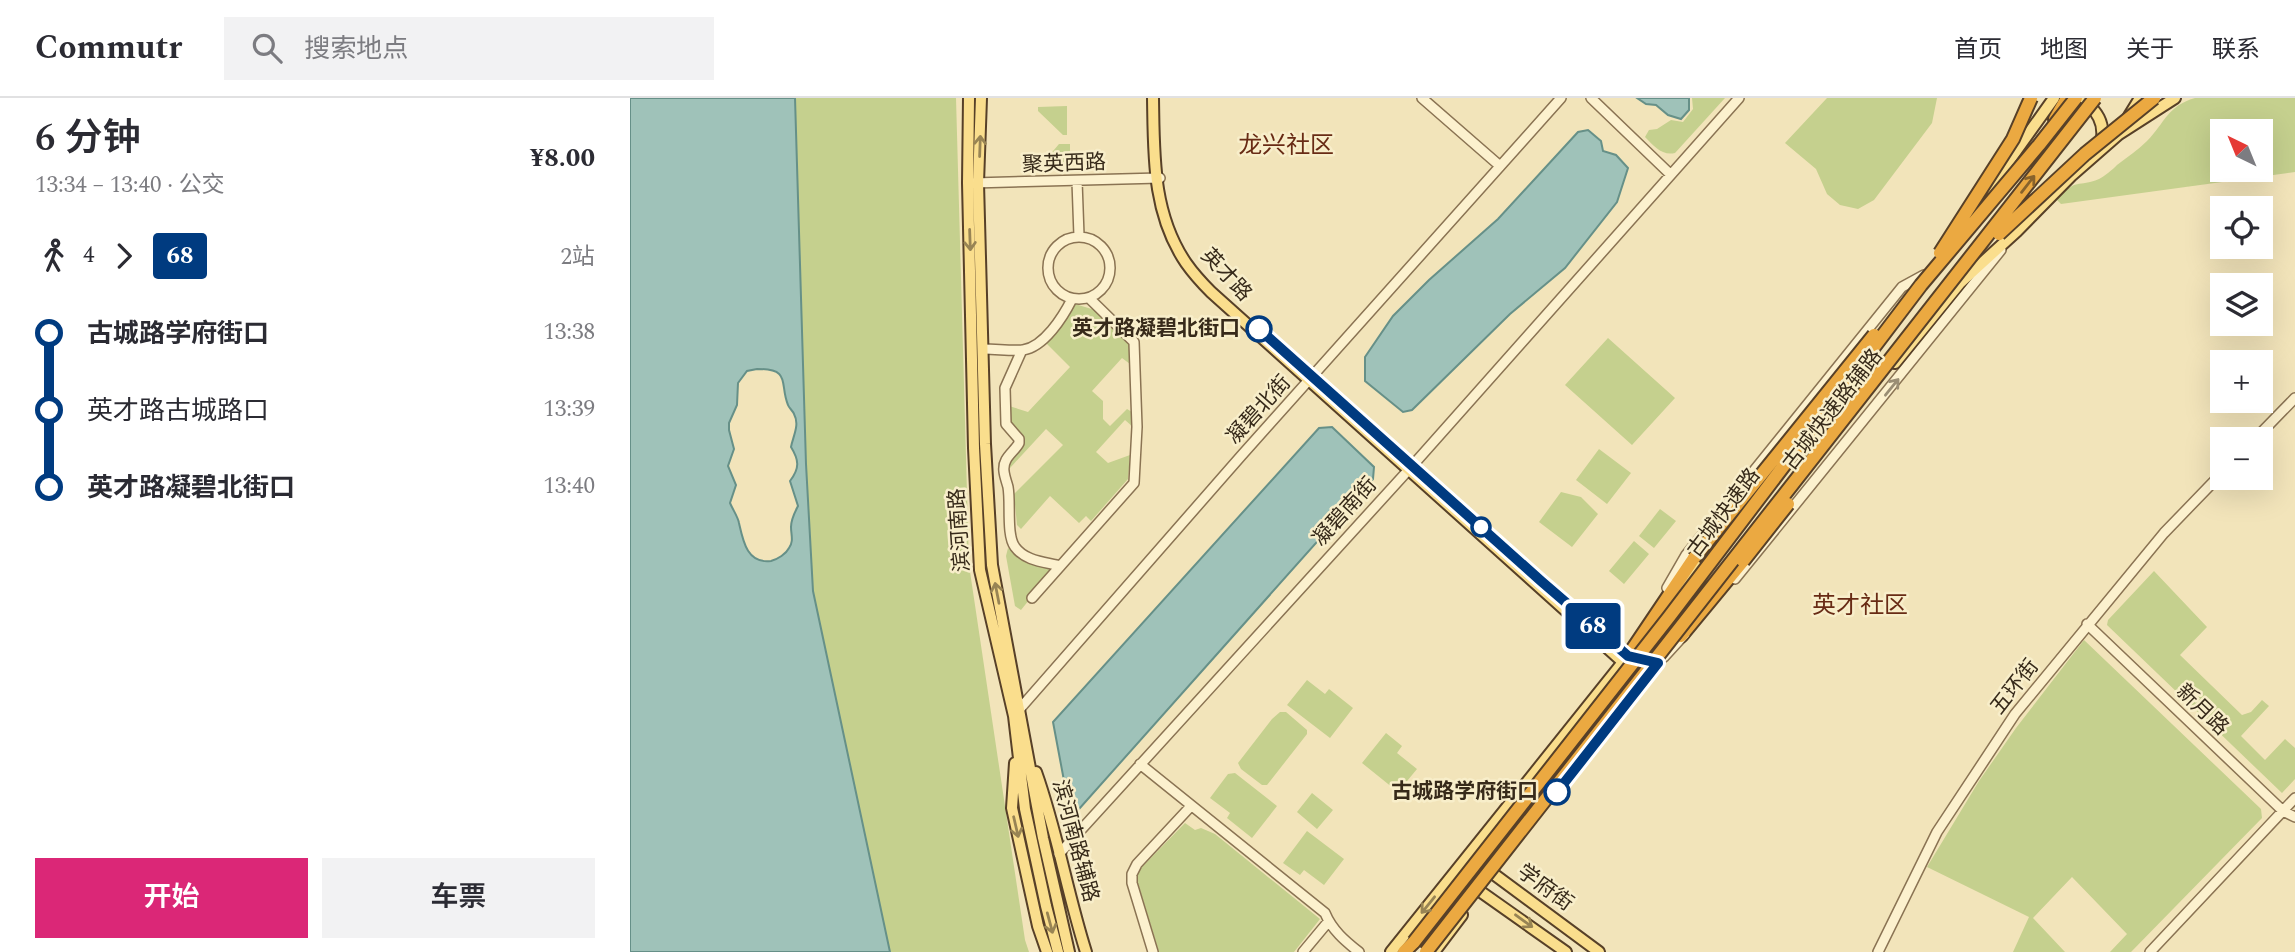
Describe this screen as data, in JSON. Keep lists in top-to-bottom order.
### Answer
{
  "streets": {
    "highway": ["古城快速路"],
    "main road": [
      "英才路",
      "古城快速路辅路",
      "滨河南路",
      "滨河南路辅路",
      "学府街"
    ],
    "street": [
      "聚英西路",
      "凝碧北街",
      "凝碧南街",
      "五环街",
      "新月路"
    ]
  },
  "crossings": [
    ["聚英西路", "英才路"],
    ["聚英西路", "滨河南路"],
    ["英才路", "凝碧北街"],
    ["英才路", "古城快速路辅路"],
    ["英才路", "凝碧南街"],
    ["凝碧北街", "滨河南路"],
    ["古城快速路辅路", "古城快速路"],
    ["古城快速路辅路", "学府街"],
    ["凝碧南街", "滨河南路辅路"],
    ["滨河南路", "滨河南路辅路"],
    ["五环街", "新月路"]
  ],
  "districts": ["龙兴社区", "英才社区"],
  "places": ["英才路凝碧北街口", "古城路学府街口"],
  "lines": ["bus line 68"],
  "north": "top left",
  "page": {
    "header": "Commutr",
    "search": "搜索地点",
    "nav": [
      "首页",
      "地图",
      "关于",
      "联系"
    ],
    "heading": ["6 分钟", "13:34 – 13:40 · 公交", "¥8.00"],
    "on_map": "68",
    "map_buttons": ["+", "−"],
    "legs": ["4", "68", "2站"],
    "list": [
      {
        "name": "古城路学府街口",
        "value": "13:38"
      },
      {
        "name": "英才路古城路口",
        "value": "13:39"
      },
      {
        "name": "英才路凝碧北街口",
        "value": "13:40"
      }
    ],
    "buttons": ["开始", "车票"]
  }
}
